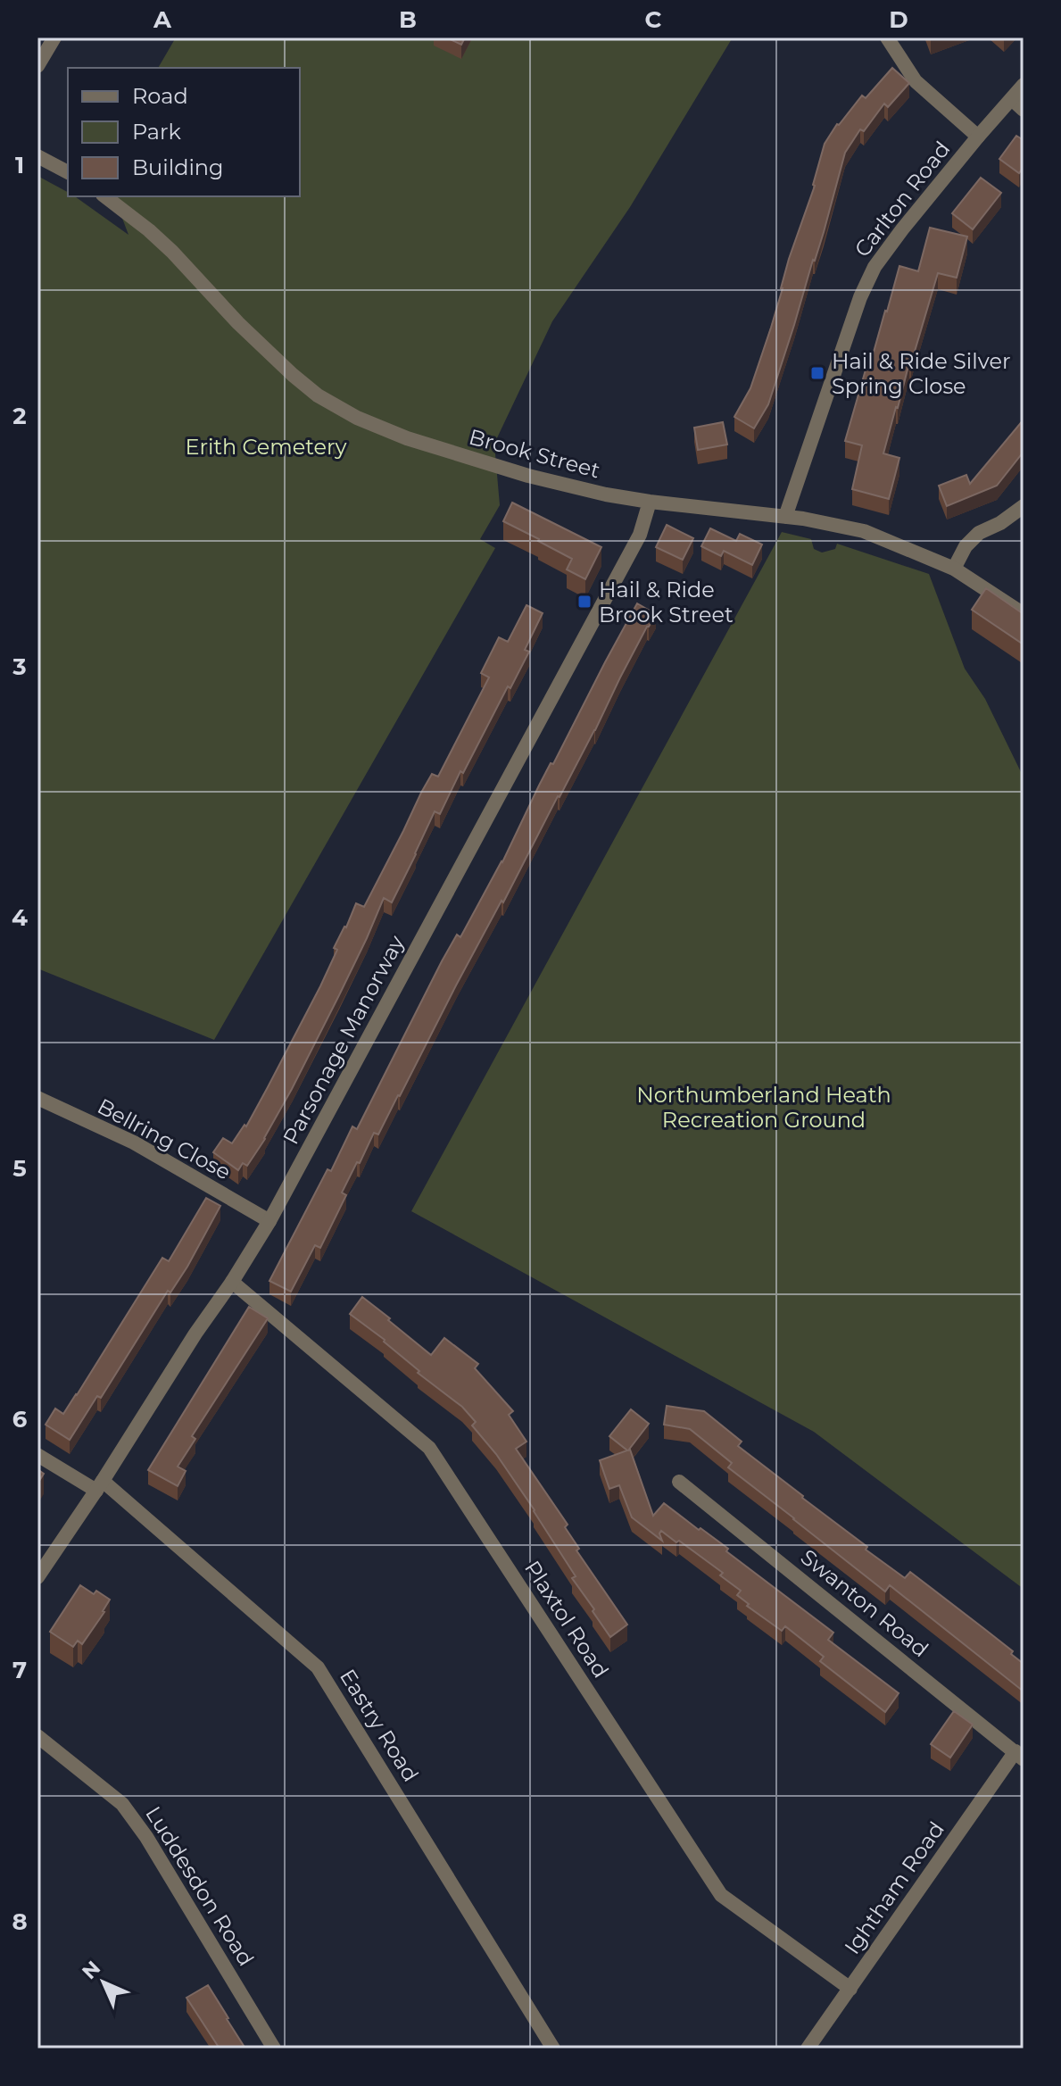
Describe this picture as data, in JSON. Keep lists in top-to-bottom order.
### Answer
{
  "streets": {
    "street": [
      "Carlton Road",
      "Brook Street",
      "Parsonage Manorway",
      "Bellring Close",
      "Swanton Road",
      "Plaxtol Road",
      "Eastry Road",
      "Luddesdon Road",
      "Ightham Road"
    ]
  },
  "crossings": [
    ["Carlton Road", "Brook Street"],
    ["Brook Street", "Parsonage Manorway"],
    ["Parsonage Manorway", "Bellring Close"],
    ["Parsonage Manorway", "Plaxtol Road"],
    ["Parsonage Manorway", "Eastry Road"],
    ["Swanton Road", "Ightham Road"],
    ["Plaxtol Road", "Ightham Road"]
  ],
  "parks": ["Erith Cemetery", "Northumberland Heath Recreation Ground"],
  "places": {
    "transit": ["Hail & Ride Silver Spring Close", "Hail & Ride Brook Street"]
  },
  "legend": ["Road", "Park", "Building"],
  "north": "top left",
  "grid": {
    "columns": [
      "A",
      "B",
      "C",
      "D"
    ],
    "rows": [
      "1",
      "2",
      "3",
      "4",
      "5",
      "6",
      "7",
      "8"
    ]
  }
}
